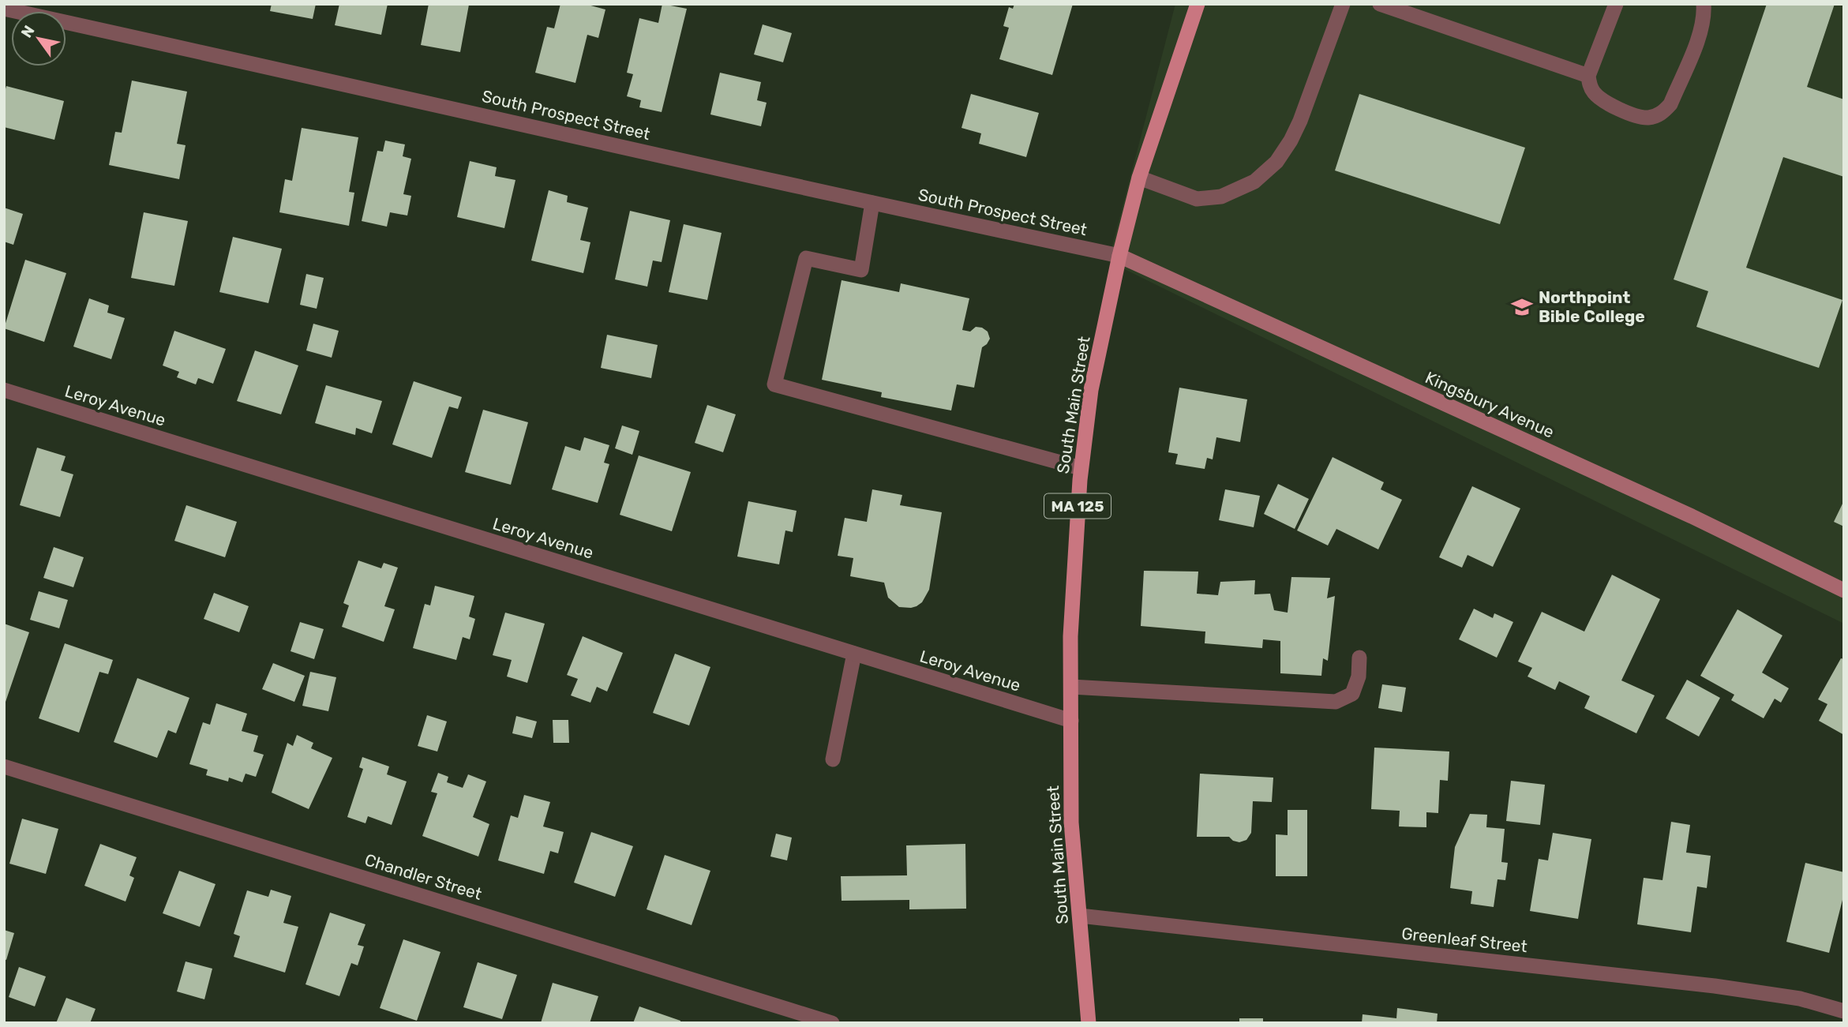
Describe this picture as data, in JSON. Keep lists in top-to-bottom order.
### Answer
{
  "streets": {
    "main road": ["South Main Street", "Kingsbury Avenue", "MA 125"],
    "street": [
      "South Prospect Street",
      "Leroy Avenue",
      "Chandler Street",
      "Greenleaf Street"
    ]
  },
  "crossings": [
    ["South Prospect Street", "South Main Street"],
    ["South Prospect Street", "Kingsbury Avenue"],
    ["South Main Street", "Kingsbury Avenue"],
    ["South Main Street", "Leroy Avenue"],
    ["South Main Street", "Greenleaf Street"]
  ],
  "places": {
    "school or university": ["Northpoint Bible College"]
  },
  "north": "top left"
}
